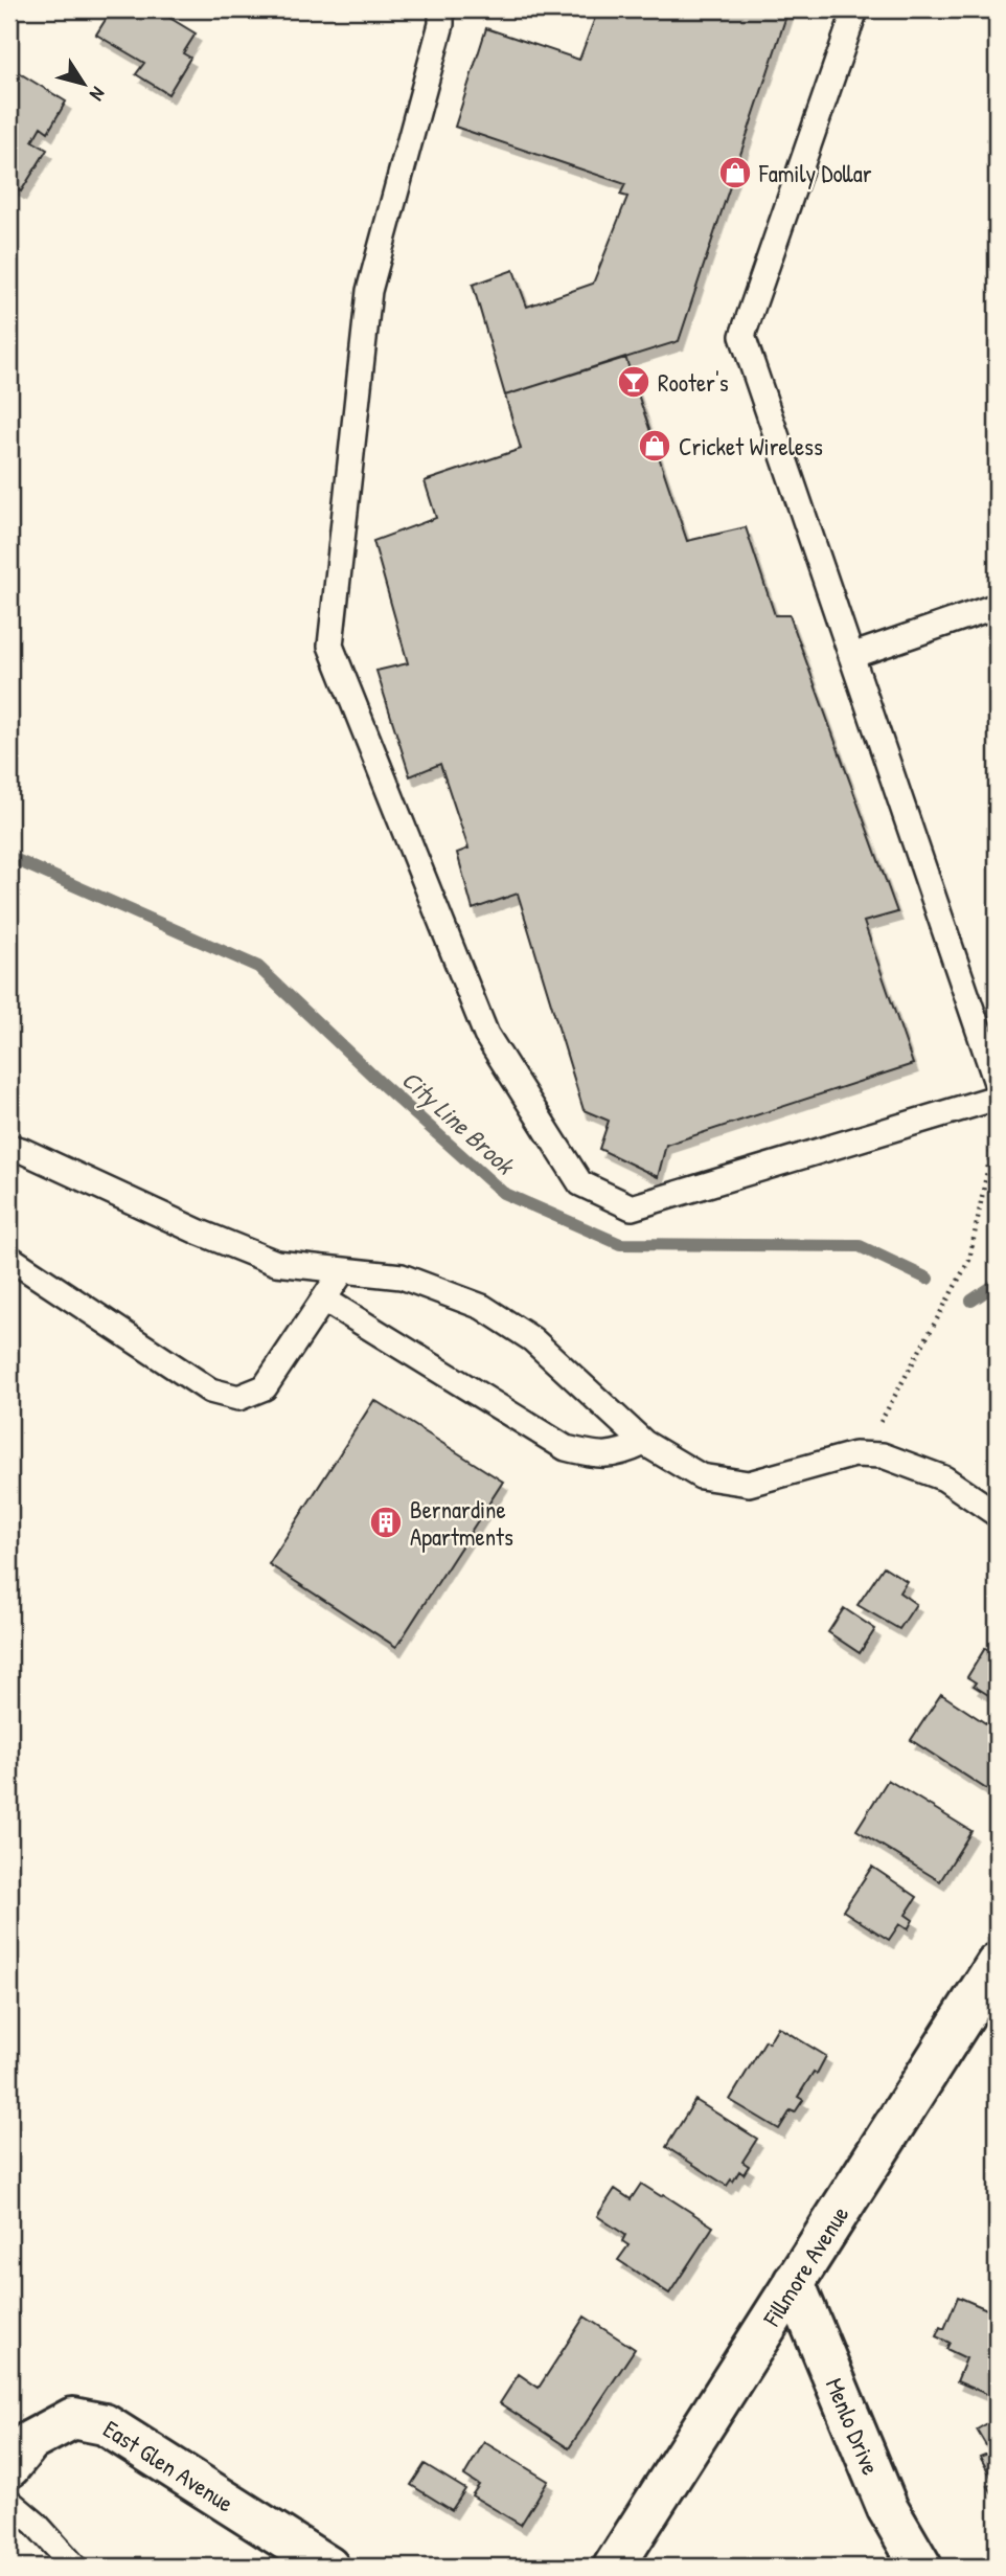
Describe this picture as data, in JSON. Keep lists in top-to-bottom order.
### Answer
{
  "streets": {
    "street": ["Fillmore Avenue", "Menlo Drive", "East Glen Avenue"]
  },
  "crossings": [
    ["Fillmore Avenue", "Menlo Drive"]
  ],
  "water": ["City Line Brook"],
  "places": {
    "shop": ["Family Dollar", "Cricket Wireless"],
    "bar": ["Rooter's"],
    "building": ["Bernardine Apartments"]
  },
  "north": "bottom right"
}
